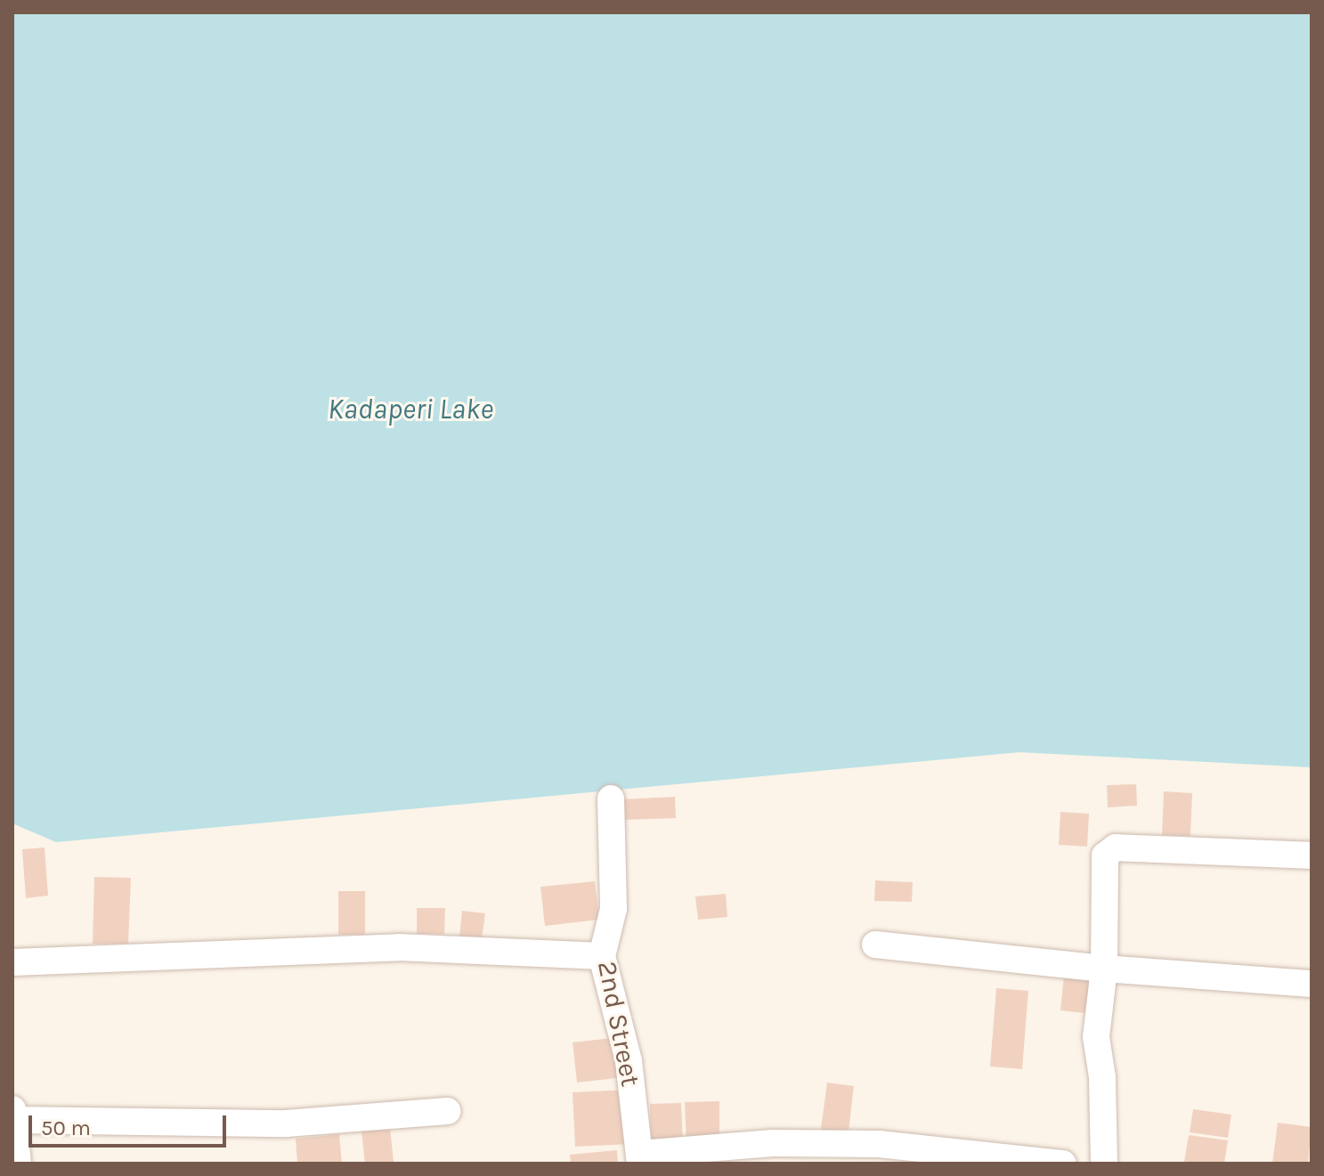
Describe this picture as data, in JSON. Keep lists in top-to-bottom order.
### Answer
{
  "streets": {
    "street": ["2nd Street"]
  },
  "water": ["Kadaperi Lake"],
  "scale_bar": "50 m"
}
